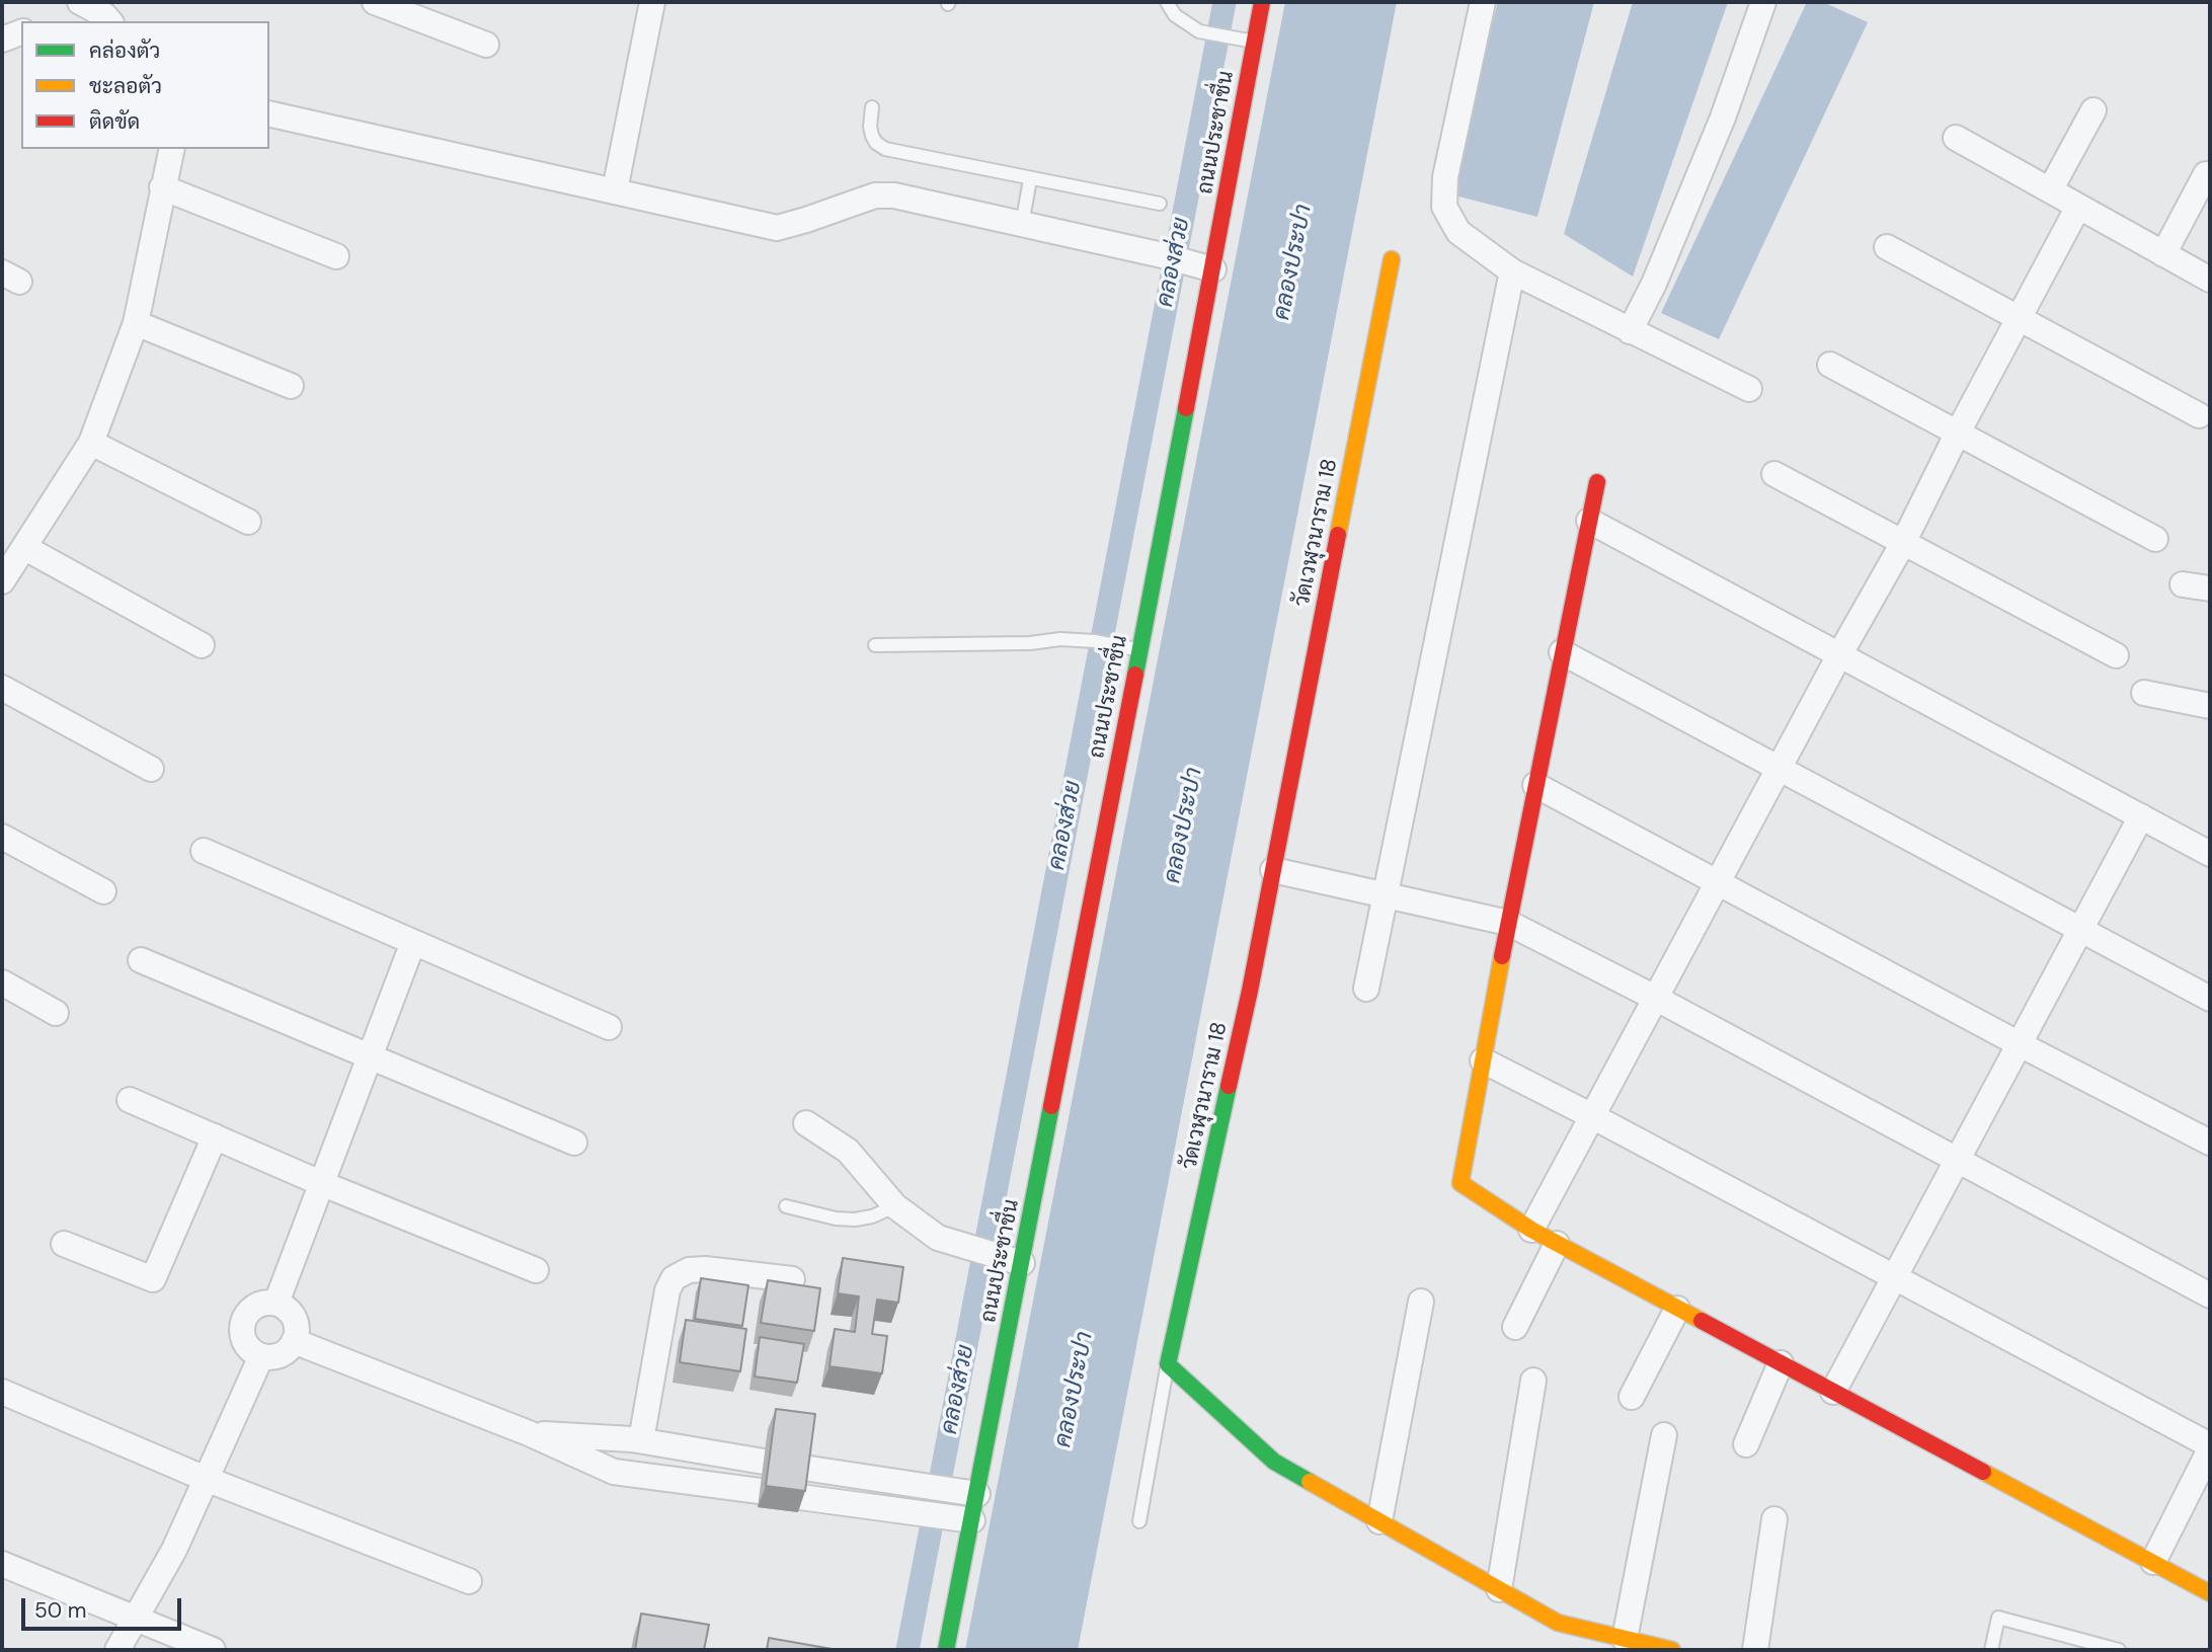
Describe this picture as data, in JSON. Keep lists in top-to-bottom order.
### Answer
{
  "streets": {
    "street": ["ถนนประชาชื่น", "วัดเวฬุวนาราม 18"]
  },
  "water": ["คลองส่วย", "คลองประปา"],
  "legend": ["คล่องตัว", "ชะลอตัว", "ติดขัด"],
  "scale_bar": "50 m"
}
